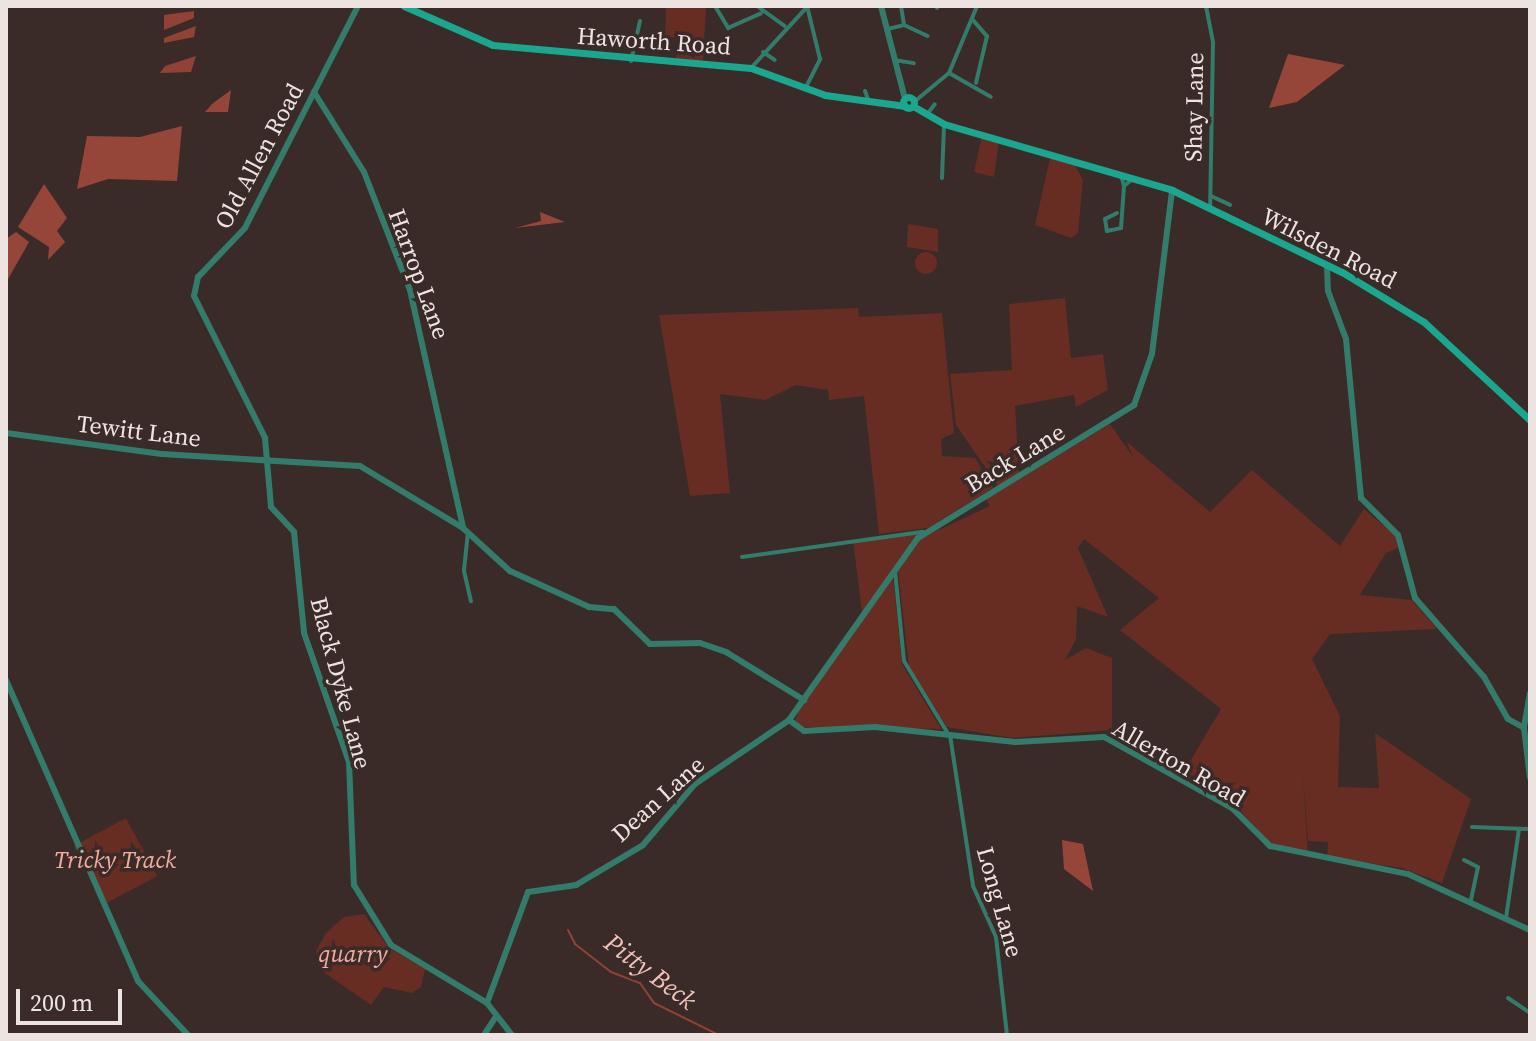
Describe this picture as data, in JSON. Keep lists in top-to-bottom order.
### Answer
{
  "streets": {
    "main road": ["Haworth Road", "Wilsden Road"],
    "street": [
      "Shay Lane",
      "Old Allen Road",
      "Harrop Lane",
      "Tewitt Lane",
      "Back Lane",
      "Black Dyke Lane",
      "Allerton Road",
      "Dean Lane",
      "Long Lane"
    ]
  },
  "crossings": [
    ["Haworth Road", "Wilsden Road"],
    ["Haworth Road", "Back Lane"],
    ["Shay Lane", "Wilsden Road"],
    ["Old Allen Road", "Harrop Lane"],
    ["Old Allen Road", "Tewitt Lane"],
    ["Old Allen Road", "Black Dyke Lane"],
    ["Wilsden Road", "Back Lane"],
    ["Tewitt Lane", "Black Dyke Lane"],
    ["Back Lane", "Allerton Road"],
    ["Back Lane", "Dean Lane"],
    ["Black Dyke Lane", "Dean Lane"],
    ["Allerton Road", "Dean Lane"],
    ["Allerton Road", "Long Lane"]
  ],
  "water": ["Pitty Beck"],
  "parks": ["Tricky Track", "quarry"],
  "scale_bar": "200 m"
}
